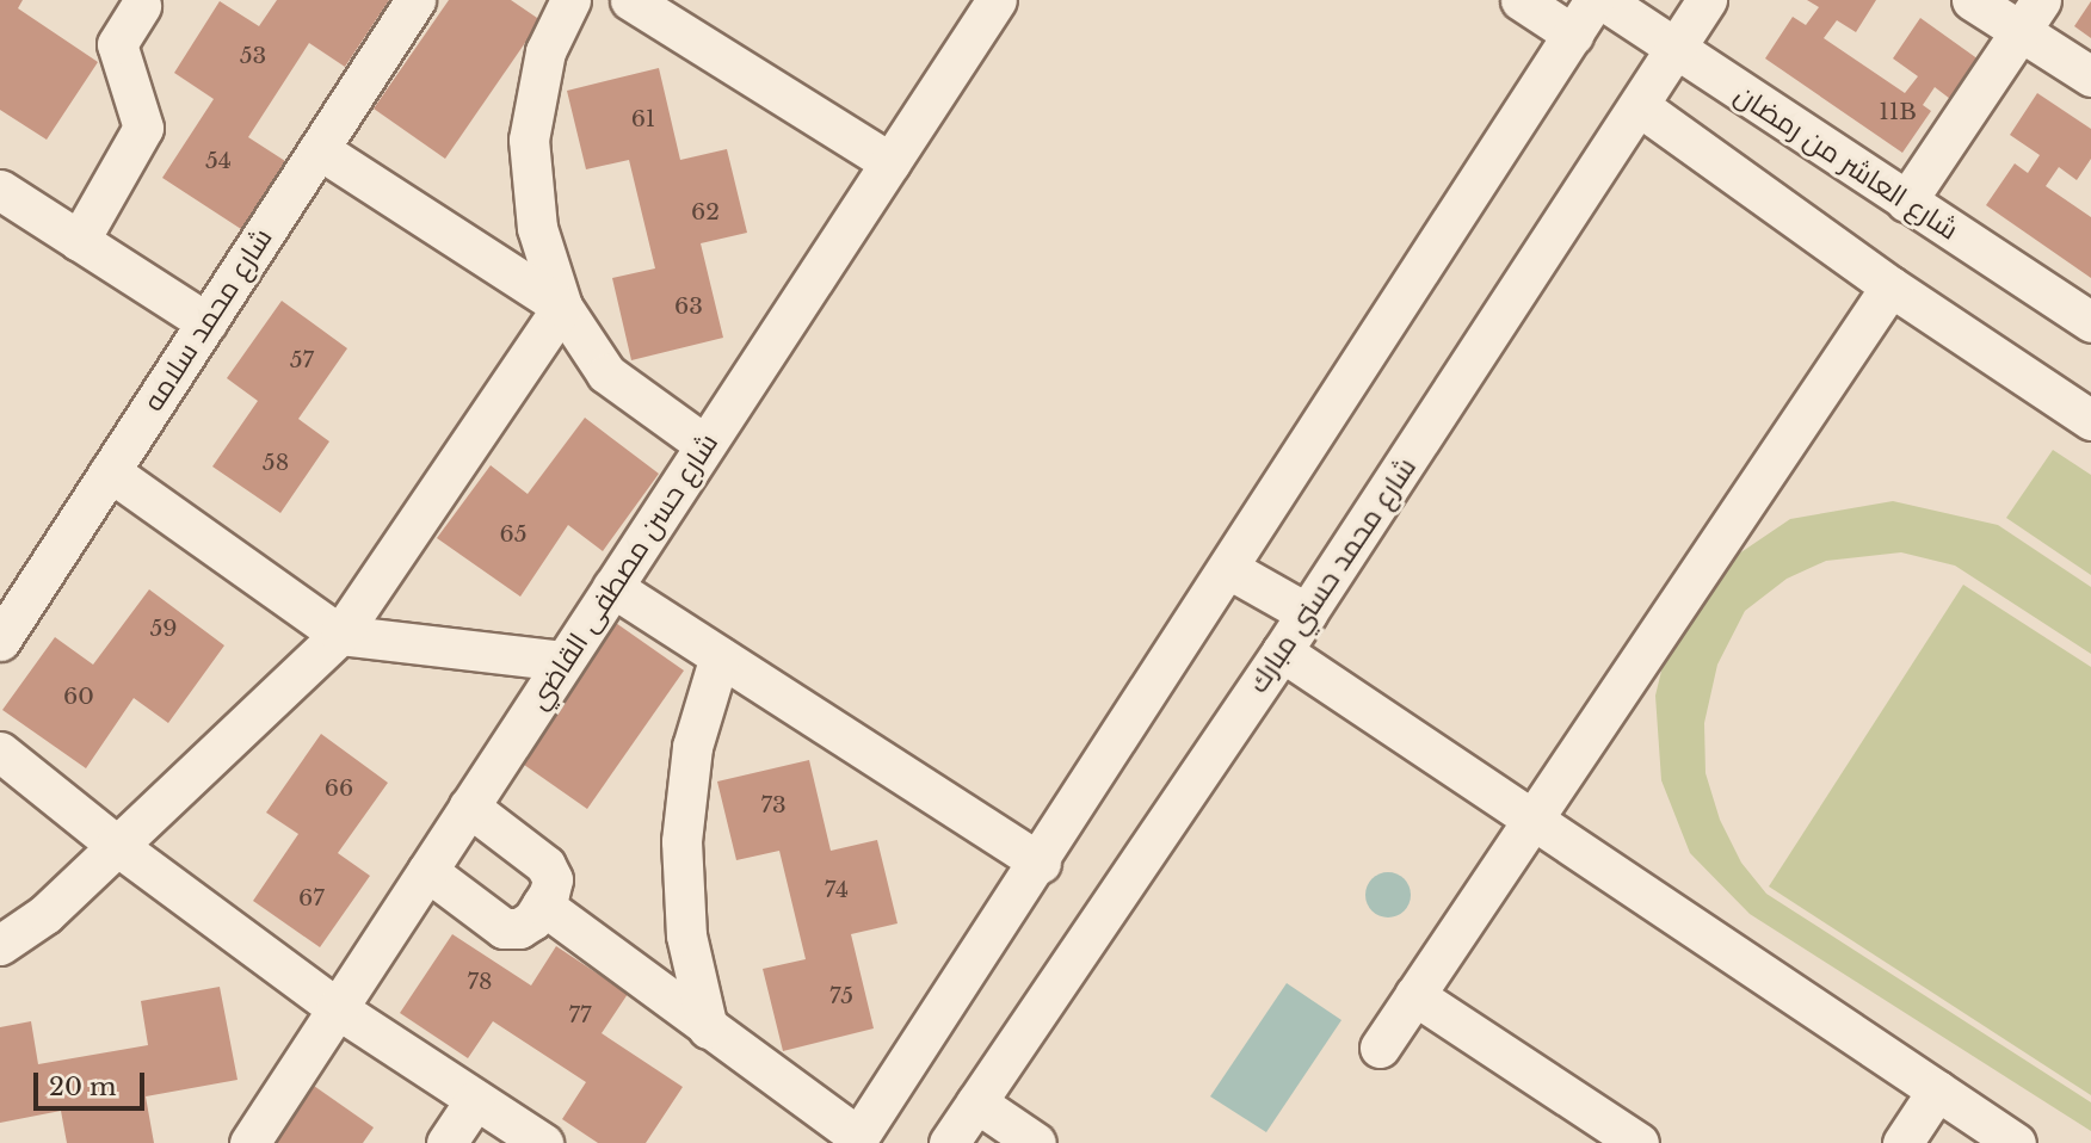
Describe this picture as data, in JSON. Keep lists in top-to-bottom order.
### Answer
{
  "streets": {
    "street": [
      "شارع العاشر من رمضان",
      "شارع محمد سلامه",
      "شارع حسن مصطفى القاضي",
      "شارع محمد حسني مبارك"
    ]
  },
  "crossings": [
    ["شارع العاشر من رمضان", "شارع محمد حسني مبارك"]
  ],
  "house_numbers": [
    "53",
    "11B",
    "61",
    "54",
    "62",
    "63",
    "57",
    "58",
    "65",
    "59",
    "60",
    "66",
    "73",
    "74",
    "67",
    "78",
    "75",
    "77"
  ],
  "scale_bar": "20 m"
}
